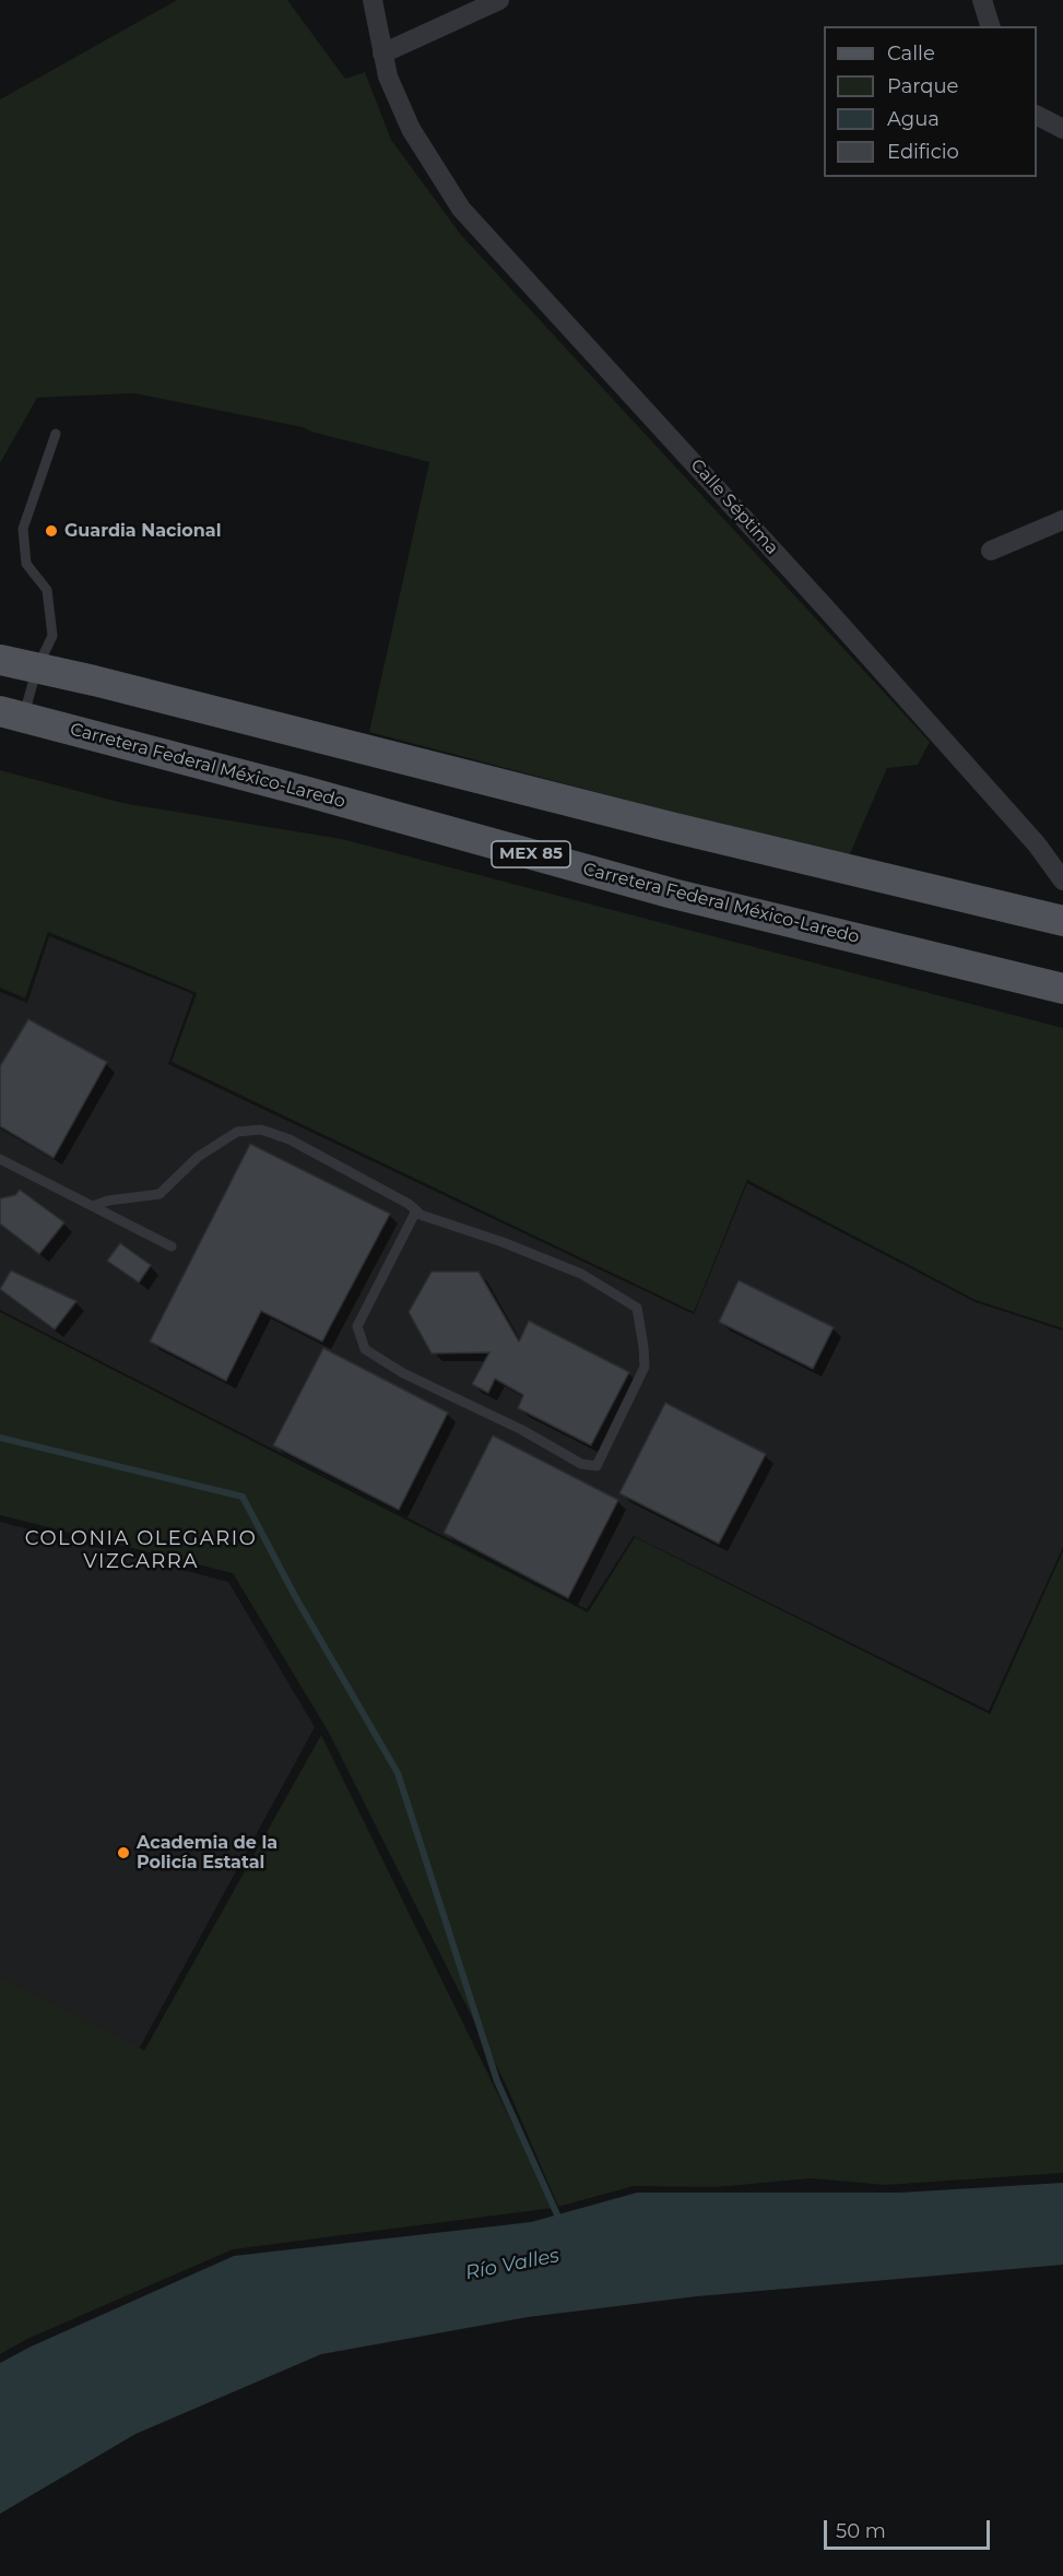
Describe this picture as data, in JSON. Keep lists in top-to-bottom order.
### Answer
{
  "streets": {
    "main road": ["Carretera Federal México-Laredo", "MEX 85"],
    "street": ["Calle Séptima"]
  },
  "districts": ["COLONIA OLEGARIO VIZCARRA"],
  "water": ["Río Valles"],
  "places": ["Guardia Nacional", "Academia de la Policía Estatal"],
  "legend": [
    "Calle",
    "Parque",
    "Agua",
    "Edificio"
  ],
  "scale_bar": "50 m"
}
